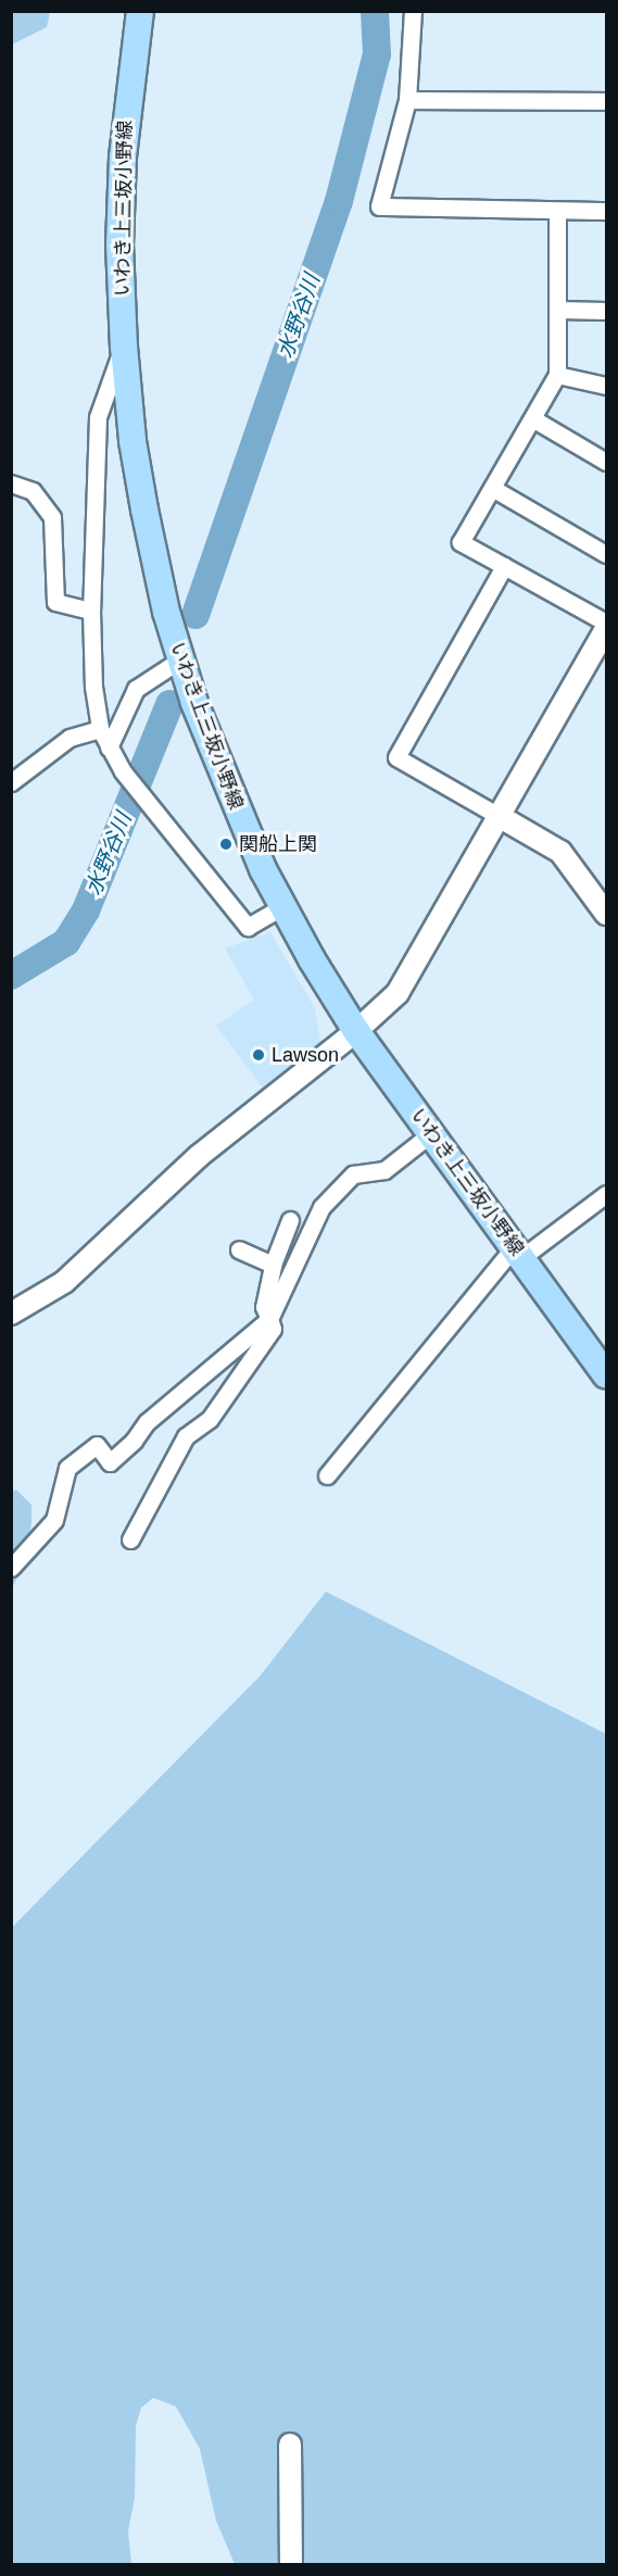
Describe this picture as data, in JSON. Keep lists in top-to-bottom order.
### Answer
{
  "streets": {
    "main road": ["いわき上三坂小野線"]
  },
  "water": ["水野谷川"],
  "places": ["関船上関", "Lawson"]
}
